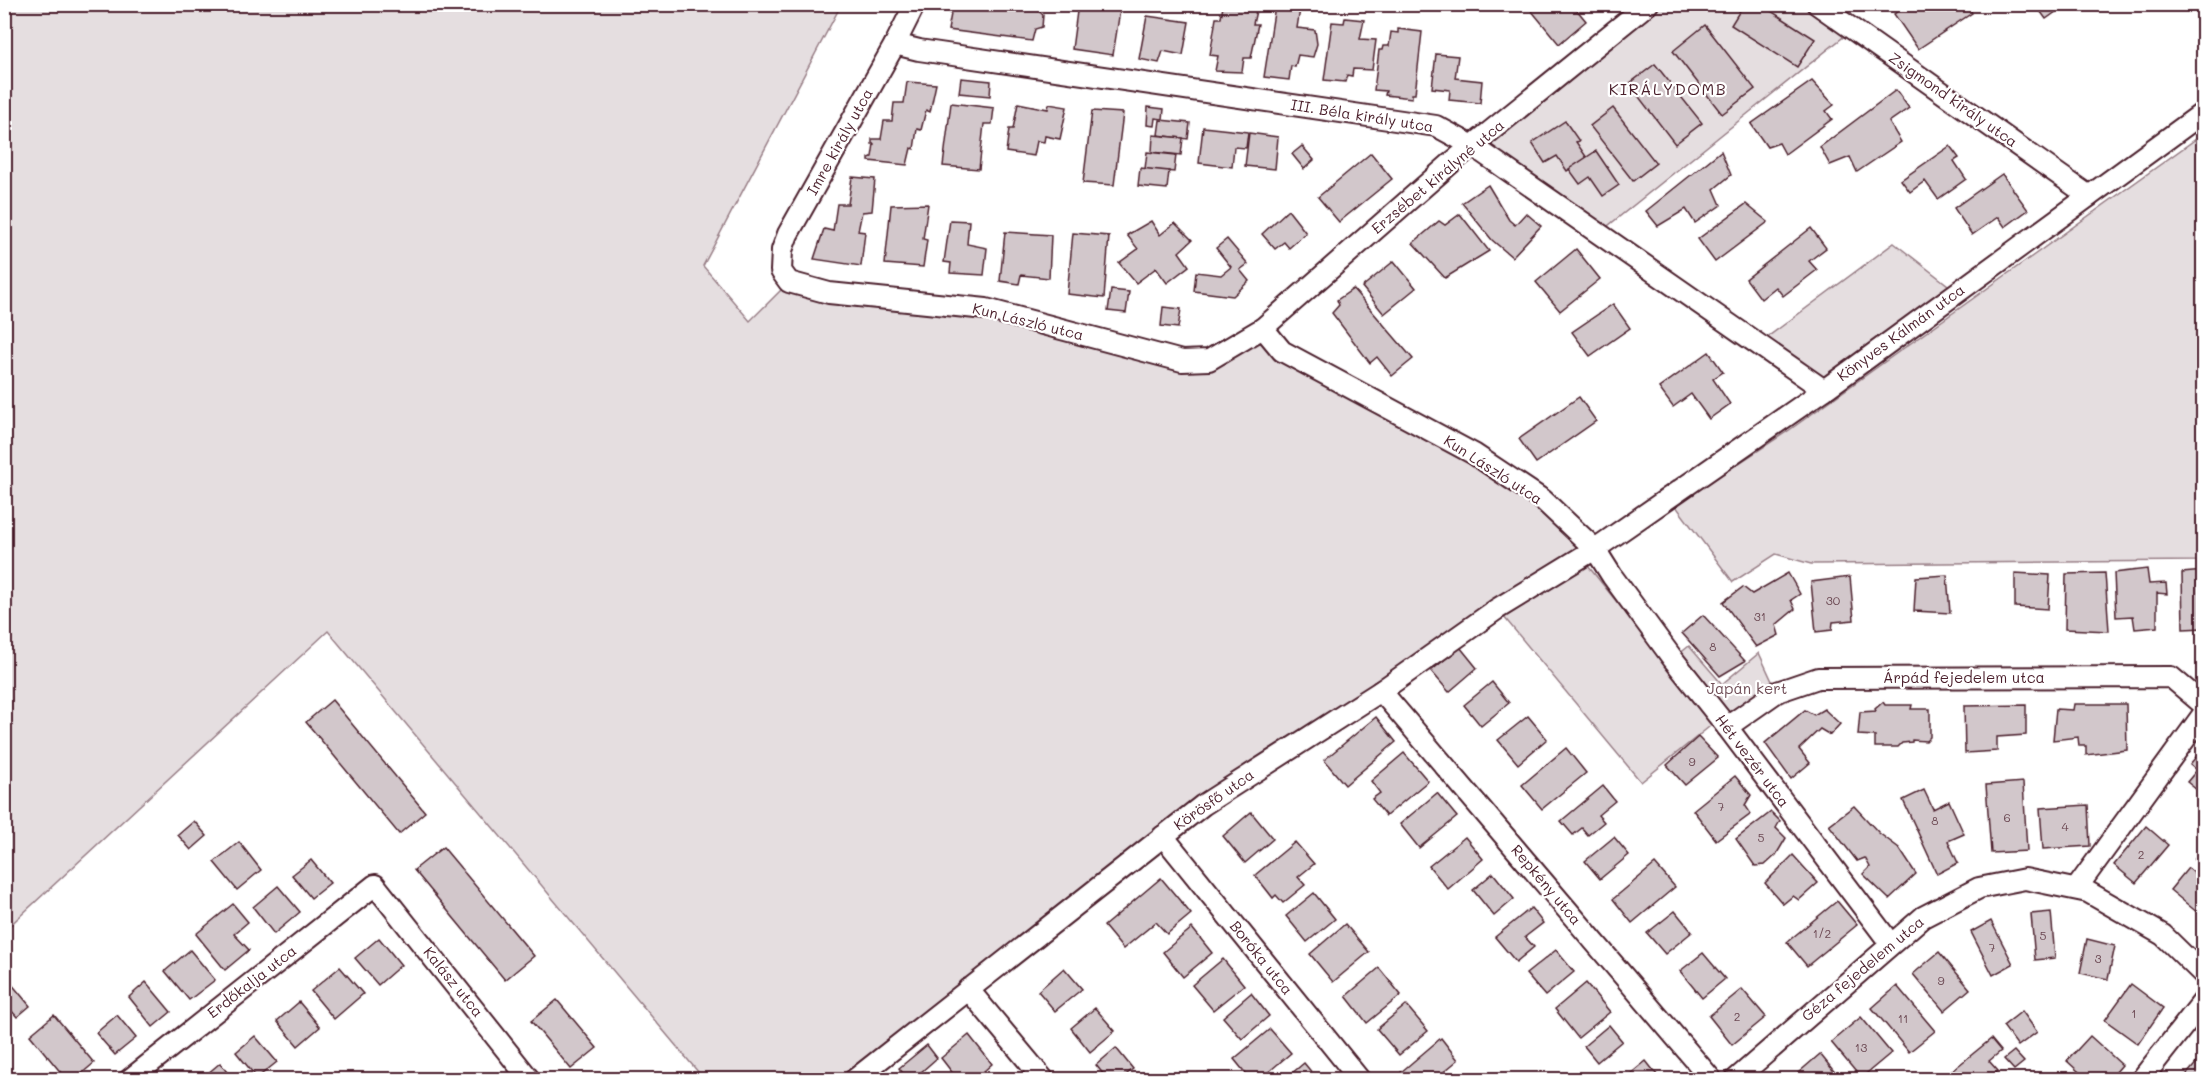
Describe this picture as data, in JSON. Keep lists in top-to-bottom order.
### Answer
{
  "streets": {
    "street": [
      "Zsigmond király utca",
      "III. Béla király utca",
      "Imre király utca",
      "Erzsébet királyné utca",
      "Kun László utca",
      "Könyves Kálmán utca",
      "Árpád fejedelem utca",
      "Hét vezér utca",
      "Körösfő utca",
      "Repkény utca",
      "Boróka utca",
      "Géza fejedelem utca",
      "Erdőkalja utca",
      "Kalász utca"
    ]
  },
  "crossings": [
    ["Zsigmond király utca", "Könyves Kálmán utca"],
    ["III. Béla király utca", "Imre király utca"],
    ["III. Béla király utca", "Erzsébet királyné utca"],
    ["III. Béla király utca", "Könyves Kálmán utca"],
    ["Imre király utca", "Kun László utca"],
    ["Erzsébet királyné utca", "Kun László utca"],
    ["Kun László utca", "Könyves Kálmán utca"],
    ["Kun László utca", "Hét vezér utca"],
    ["Kun László utca", "Körösfő utca"],
    ["Könyves Kálmán utca", "Hét vezér utca"],
    ["Könyves Kálmán utca", "Körösfő utca"],
    ["Árpád fejedelem utca", "Hét vezér utca"],
    ["Hét vezér utca", "Körösfő utca"],
    ["Hét vezér utca", "Géza fejedelem utca"],
    ["Körösfő utca", "Repkény utca"],
    ["Körösfő utca", "Boróka utca"],
    ["Erdőkalja utca", "Kalász utca"]
  ],
  "districts": ["KIRÁLYDOMB"],
  "parks": ["Japán kert"],
  "house_numbers": [
    "30",
    "31",
    "8",
    "9",
    "7",
    "6",
    "8",
    "4",
    "5",
    "2",
    "1/2",
    "5",
    "7",
    "3",
    "9",
    "1",
    "2",
    "11",
    "13"
  ]
}
